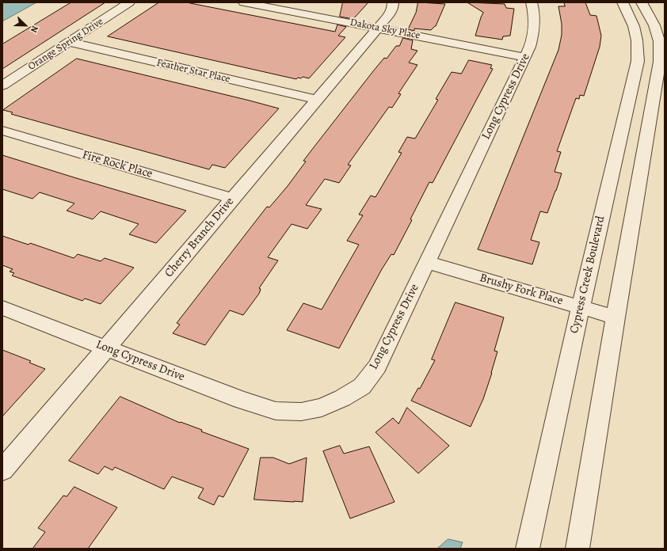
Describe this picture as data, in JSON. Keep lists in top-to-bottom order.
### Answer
{
  "streets": {
    "street": [
      "Dakota Sky Place",
      "Orange Spring Drive",
      "Feather Star Place",
      "Long Cypress Drive",
      "Fire Rock Place",
      "Cherry Branch Drive",
      "Cypress Creek Boulevard",
      "Brushy Fork Place"
    ]
  },
  "crossings": [
    ["Dakota Sky Place", "Long Cypress Drive"],
    ["Dakota Sky Place", "Cherry Branch Drive"],
    ["Orange Spring Drive", "Feather Star Place"],
    ["Feather Star Place", "Cherry Branch Drive"],
    ["Long Cypress Drive", "Cherry Branch Drive"],
    ["Long Cypress Drive", "Brushy Fork Place"],
    ["Fire Rock Place", "Cherry Branch Drive"],
    ["Cypress Creek Boulevard", "Brushy Fork Place"]
  ],
  "north": "bottom right"
}
